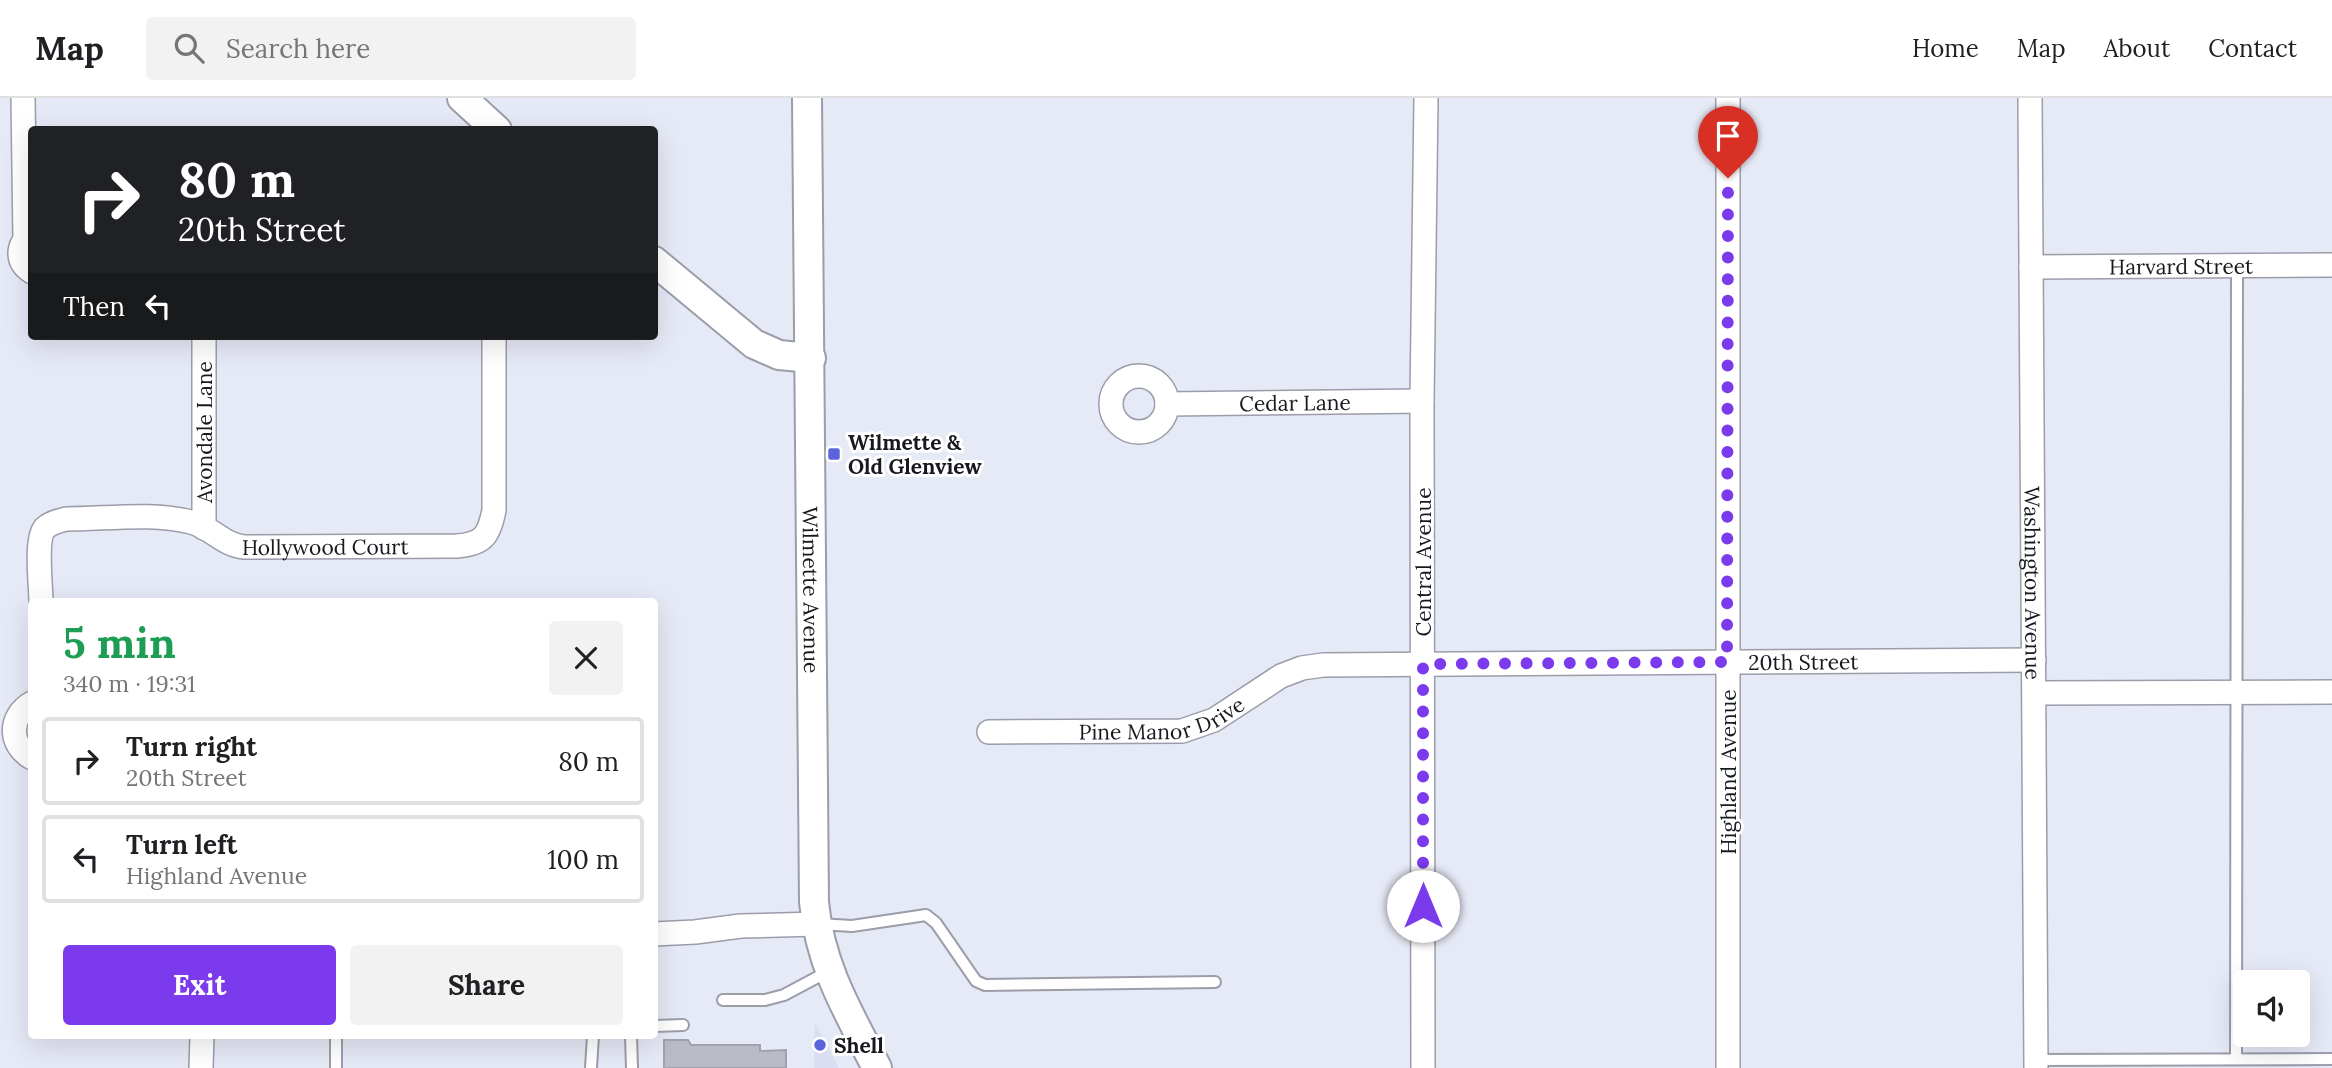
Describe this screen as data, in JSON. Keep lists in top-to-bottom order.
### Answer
{
  "streets": {
    "street": [
      "Harvard Street",
      "Cedar Lane",
      "Avondale Lane",
      "Hollywood Court",
      "Central Avenue",
      "Washington Avenue",
      "Wilmette Avenue",
      "20th Street",
      "Pine Manor Drive",
      "Highland Avenue"
    ]
  },
  "crossings": [
    ["Harvard Street", "Washington Avenue"],
    ["Cedar Lane", "Central Avenue"],
    ["Avondale Lane", "Hollywood Court"],
    ["Central Avenue", "20th Street"],
    ["Washington Avenue", "20th Street"],
    ["20th Street", "Pine Manor Drive"],
    ["20th Street", "Highland Avenue"]
  ],
  "places": {
    "transit": ["Wilmette & Old Glenview"],
    "other": ["Shell"]
  },
  "page": {
    "header": "Map",
    "search": "Search here",
    "nav": [
      "Home",
      "Map",
      "About",
      "Contact"
    ],
    "turn": ["80 m", "20th Street"],
    "then": "Then",
    "heading": ["5 min", "340 m · 19:31"],
    "list": [
      {
        "name": "Turn right",
        "note": "20th Street",
        "value": "80 m"
      },
      {
        "name": "Turn left",
        "note": "Highland Avenue",
        "value": "100 m"
      }
    ],
    "buttons": ["Exit", "Share"]
  }
}
